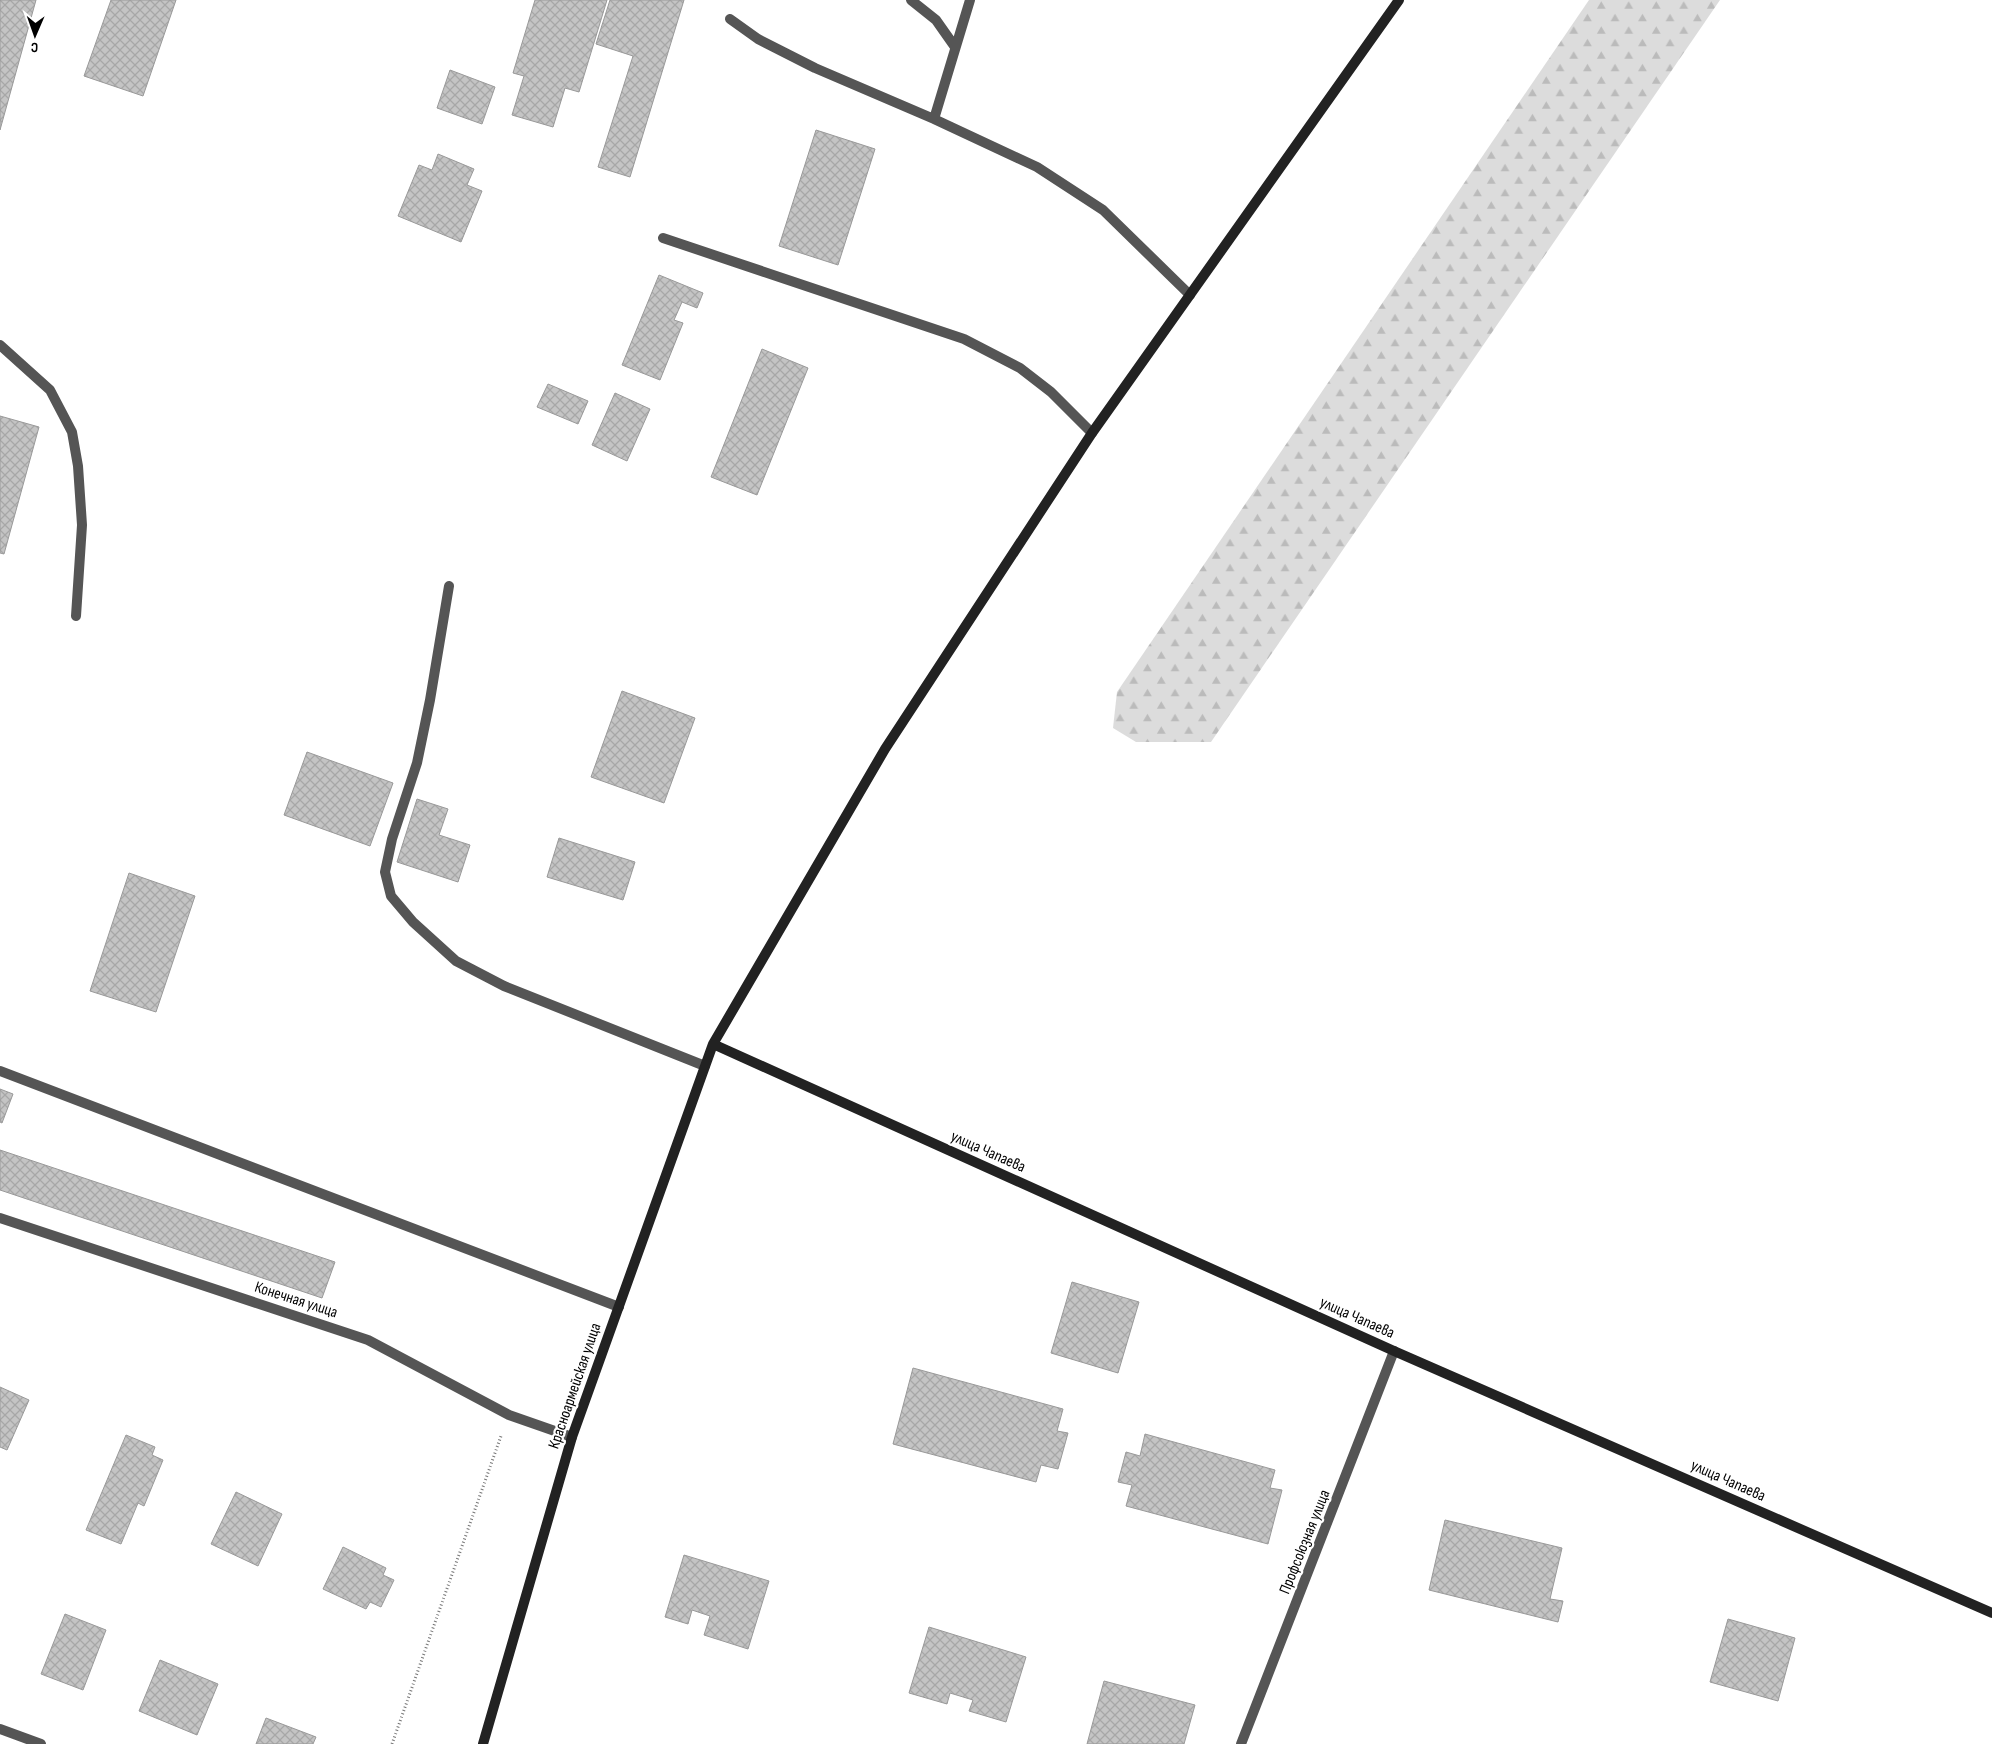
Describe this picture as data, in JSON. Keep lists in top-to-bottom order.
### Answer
{
  "streets": {
    "main road": ["улица Чапаева", "Красноармейская улица"],
    "street": ["Конечная улица", "Профсоюзная улица"]
  },
  "crossings": [
    ["улица Чапаева", "Красноармейская улица"],
    ["улица Чапаева", "Профсоюзная улица"],
    ["Конечная улица", "Красноармейская улица"]
  ],
  "north": "bottom"
}
